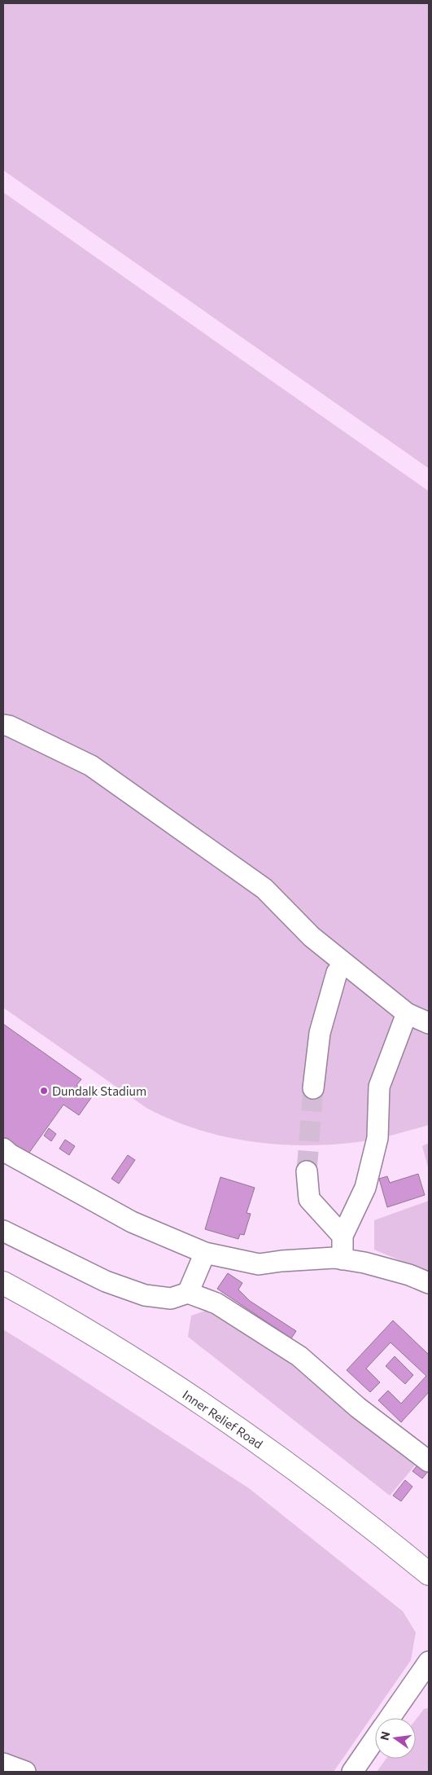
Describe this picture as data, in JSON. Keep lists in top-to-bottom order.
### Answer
{
  "streets": {
    "main road": ["Inner Relief Road"]
  },
  "places": ["Dundalk Stadium"],
  "north": "left"
}
